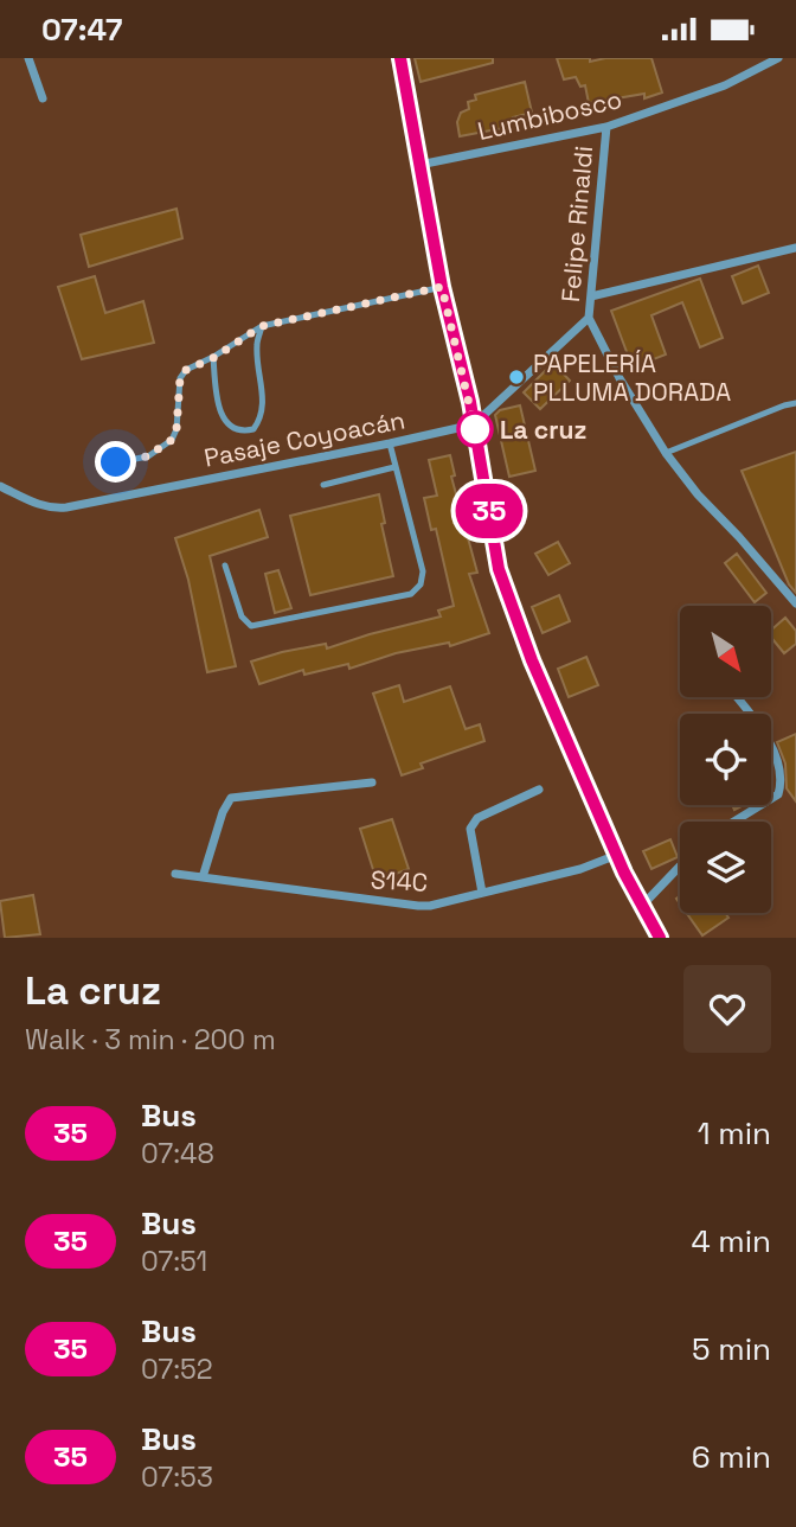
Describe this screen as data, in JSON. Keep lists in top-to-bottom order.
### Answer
{
  "streets": {
    "street": [
      "Lumbibosco",
      "Felipe Rinaldi",
      "Pasaje Coyoacán",
      "S14C"
    ]
  },
  "crossings": [
    ["Lumbibosco", "Felipe Rinaldi"]
  ],
  "places": ["PAPELERÍA PLLUMA DORADA", "La cruz"],
  "lines": ["bus line 35"],
  "north": "bottom right",
  "page": {
    "status": "07:47",
    "on_map": "35",
    "heading": ["La cruz", "Walk · 3 min · 200 m"],
    "list": [
      {
        "mark": "35",
        "name": "Bus",
        "note": "07:48",
        "value": "1 min"
      },
      {
        "mark": "35",
        "name": "Bus",
        "note": "07:51",
        "value": "4 min"
      },
      {
        "mark": "35",
        "name": "Bus",
        "note": "07:52",
        "value": "5 min"
      },
      {
        "mark": "35",
        "name": "Bus",
        "note": "07:53",
        "value": "6 min"
      }
    ]
  }
}
